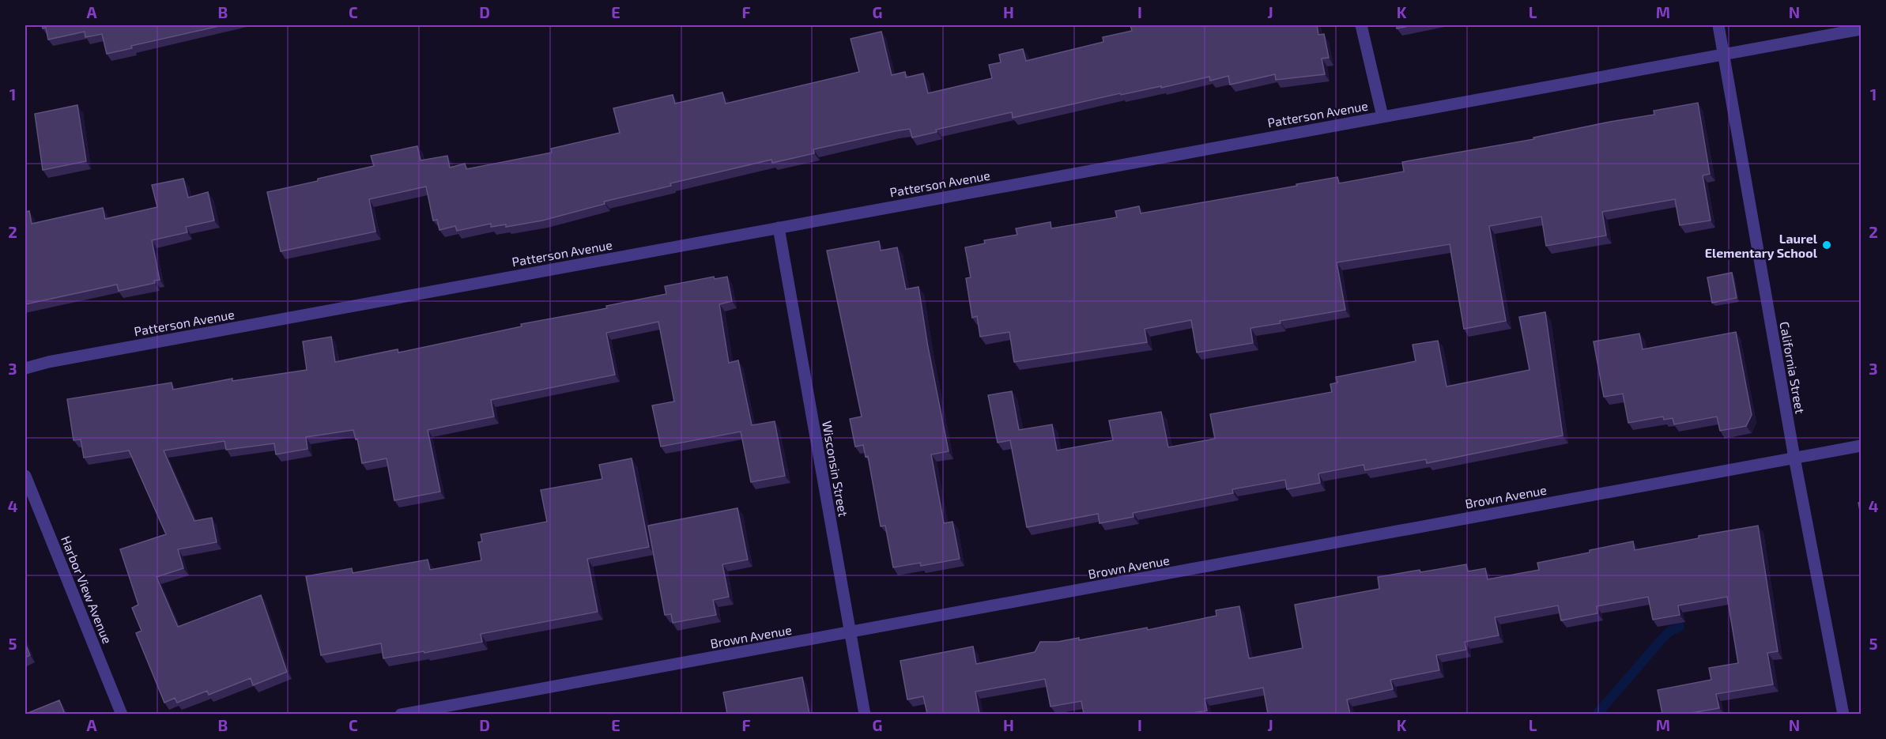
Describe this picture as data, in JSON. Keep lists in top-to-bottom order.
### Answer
{
  "streets": {
    "street": [
      "Patterson Avenue",
      "California Street",
      "Wisconsin Street",
      "Brown Avenue",
      "Harbor View Avenue"
    ]
  },
  "crossings": [
    ["Patterson Avenue", "California Street"],
    ["Patterson Avenue", "Wisconsin Street"],
    ["California Street", "Brown Avenue"],
    ["Wisconsin Street", "Brown Avenue"]
  ],
  "places": ["Laurel Elementary School"],
  "grid": {
    "columns": [
      "A",
      "B",
      "C",
      "D",
      "E",
      "F",
      "G",
      "H",
      "I",
      "J",
      "K",
      "L",
      "M",
      "N"
    ],
    "rows": [
      "1",
      "2",
      "3",
      "4",
      "5"
    ]
  }
}
